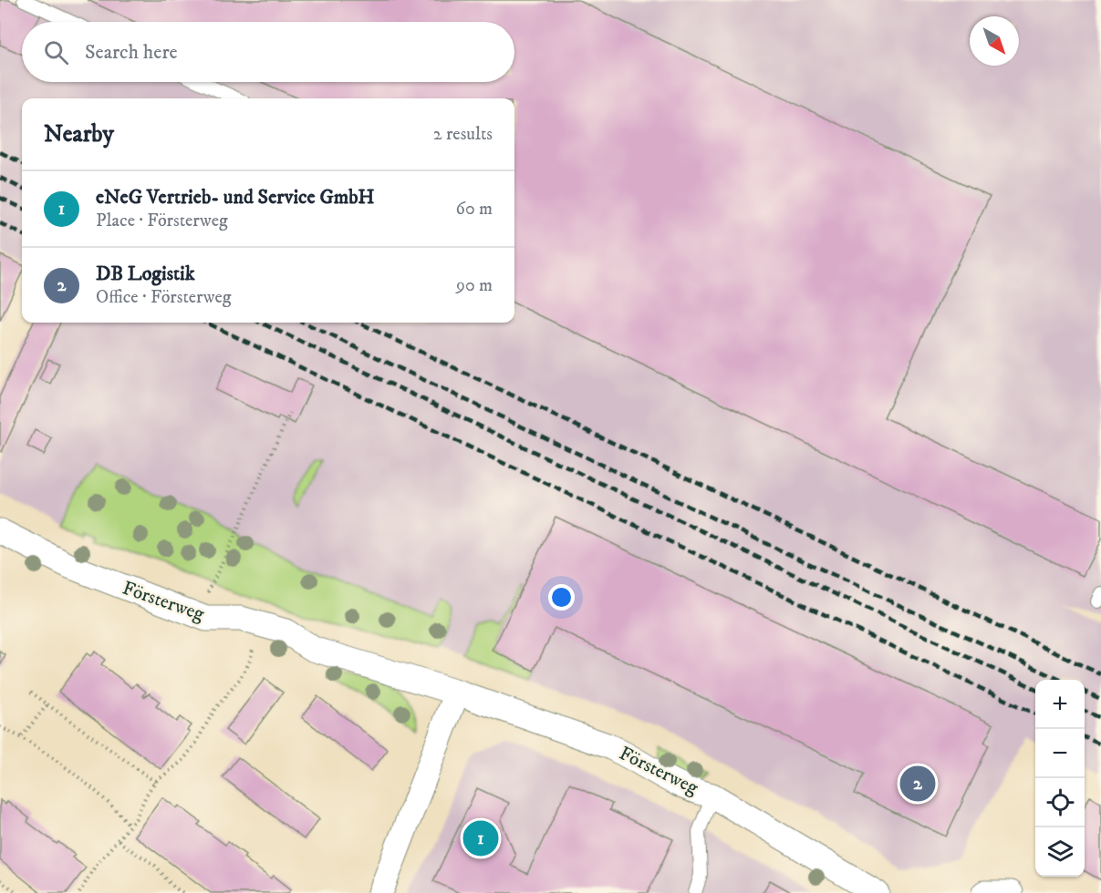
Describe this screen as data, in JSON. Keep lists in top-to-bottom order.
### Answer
{
  "streets": {
    "street": ["Försterweg"]
  },
  "north": "bottom right",
  "page": {
    "search": "Search here",
    "heading": ["Nearby", "2 results"],
    "list": [
      {
        "mark": "1",
        "name": "eNeG Vertrieb- und Service GmbH",
        "note": "Place · Försterweg",
        "value": "60 m"
      },
      {
        "mark": "2",
        "name": "DB Logistik",
        "note": "Office · Försterweg",
        "value": "90 m"
      }
    ],
    "map_buttons": ["+", "−"],
    "pins": ["2", "1"]
  }
}
